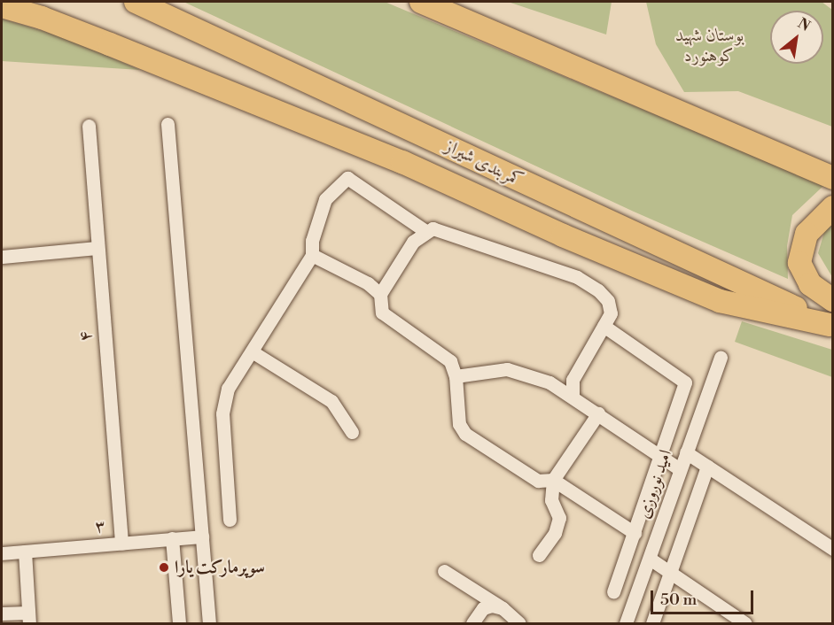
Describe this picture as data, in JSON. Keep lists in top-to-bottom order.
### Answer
{
  "streets": {
    "highway": ["کمربندی شیراز"],
    "street": ["۴", "امید نوروزی", "۳"]
  },
  "crossings": [
    ["۴", "۳"]
  ],
  "parks": ["بوستان شهید کوهنورد"],
  "places": ["سوپرمارکت یارا"],
  "scale_bar": "50 m",
  "north": "top right"
}
